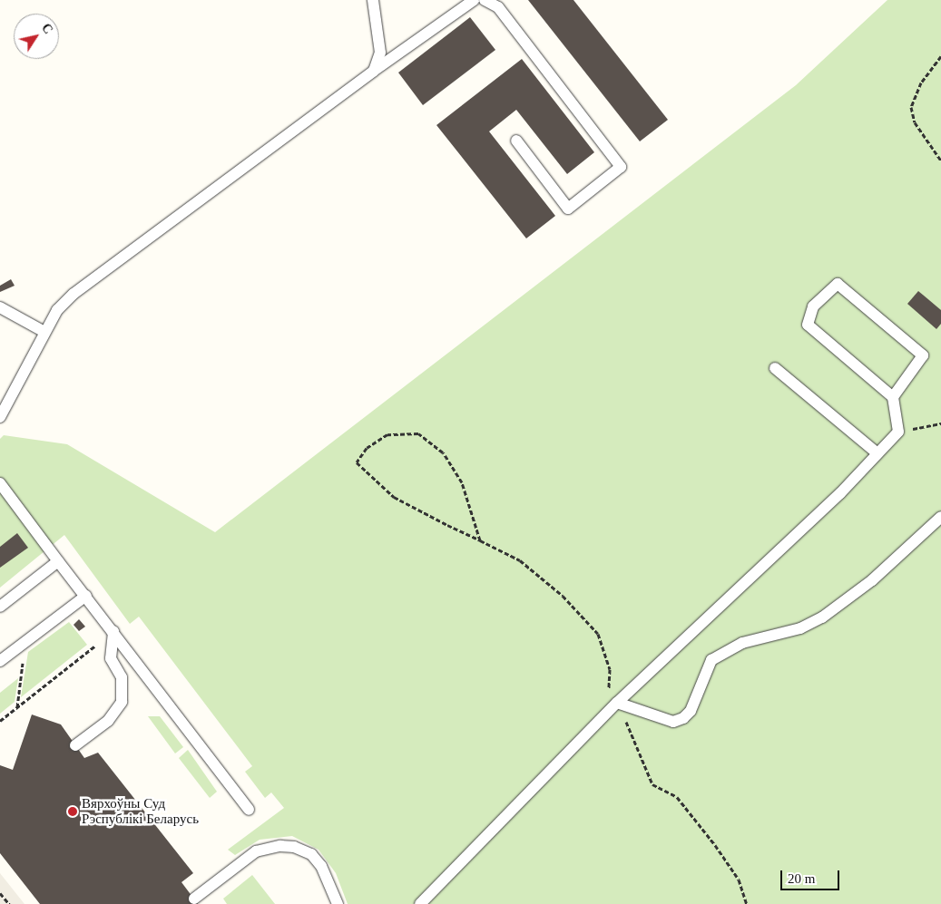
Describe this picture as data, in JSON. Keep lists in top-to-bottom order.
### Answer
{
  "places": ["Вярхоўны Суд Рэспублікі Беларусь"],
  "scale_bar": "20 m",
  "north": "top right"
}
